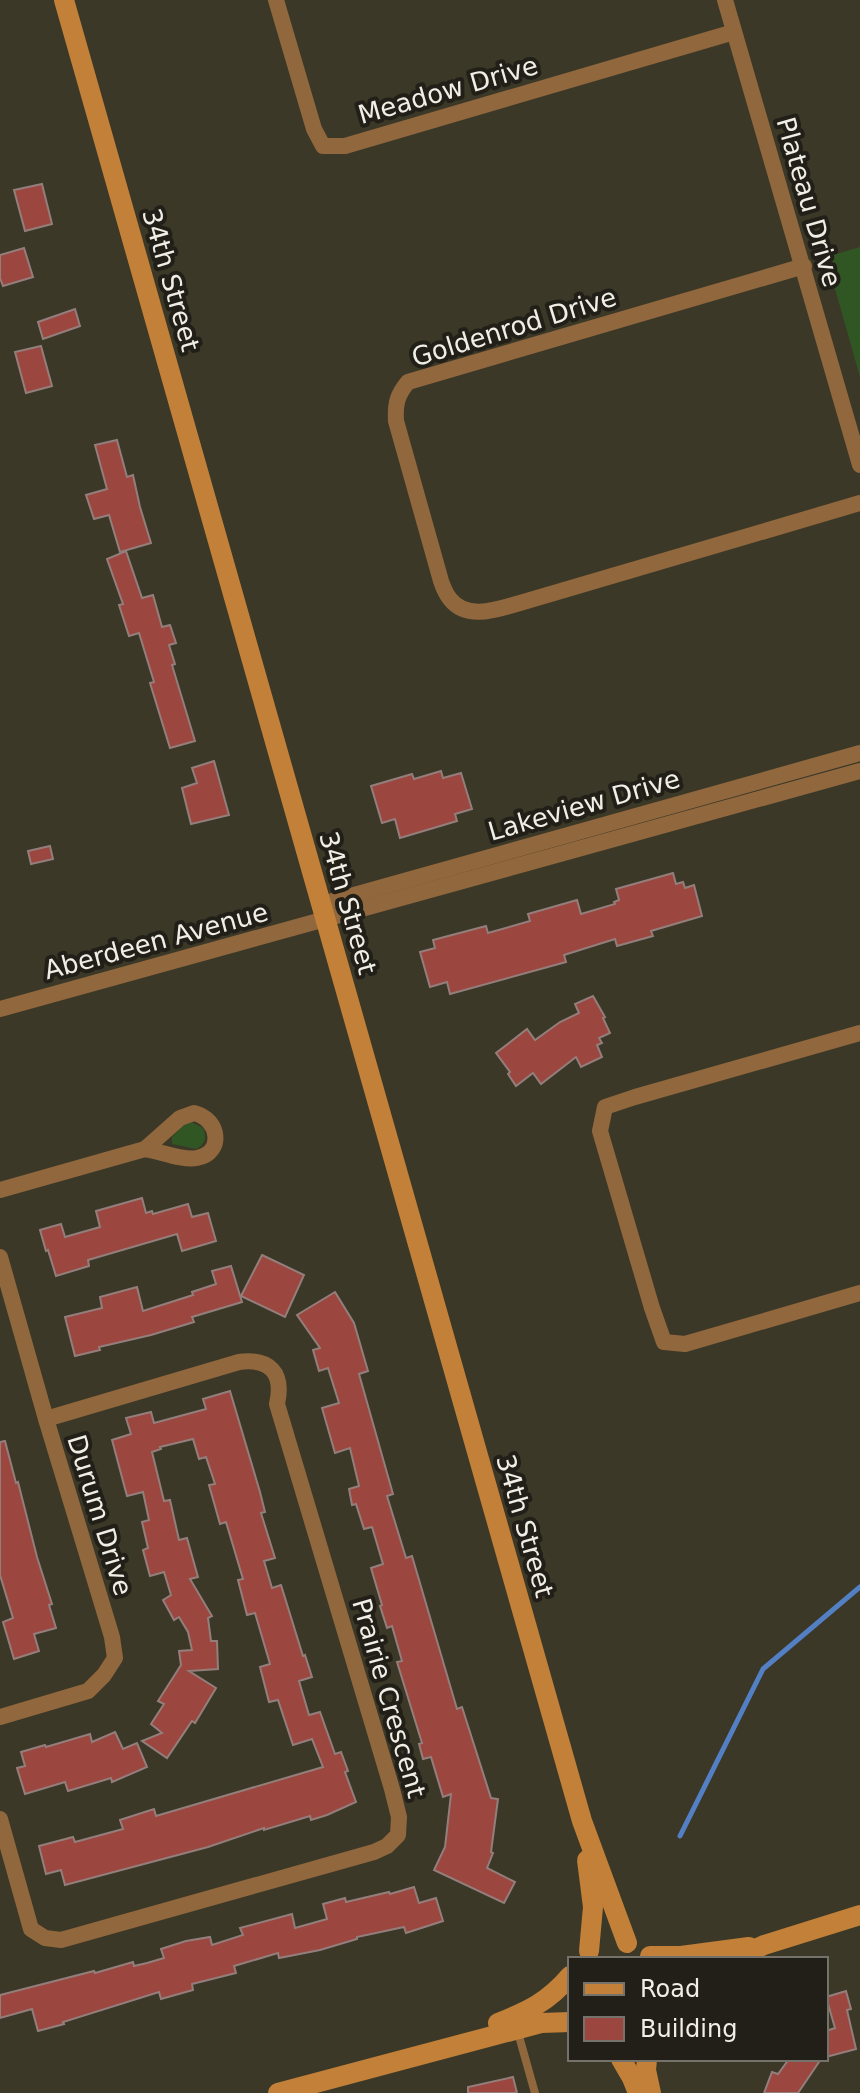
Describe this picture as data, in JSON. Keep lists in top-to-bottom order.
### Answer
{
  "streets": {
    "street": [
      "Meadow Drive",
      "Plateau Drive",
      "34th Street",
      "Goldenrod Drive",
      "Lakeview Drive",
      "Aberdeen Avenue",
      "Durum Drive",
      "Prairie Crescent"
    ]
  },
  "crossings": [
    ["Meadow Drive", "Plateau Drive"],
    ["Plateau Drive", "Goldenrod Drive"],
    ["34th Street", "Lakeview Drive"],
    ["34th Street", "Aberdeen Avenue"],
    ["Lakeview Drive", "Aberdeen Avenue"],
    ["Durum Drive", "Prairie Crescent"]
  ],
  "legend": ["Road", "Building"]
}
